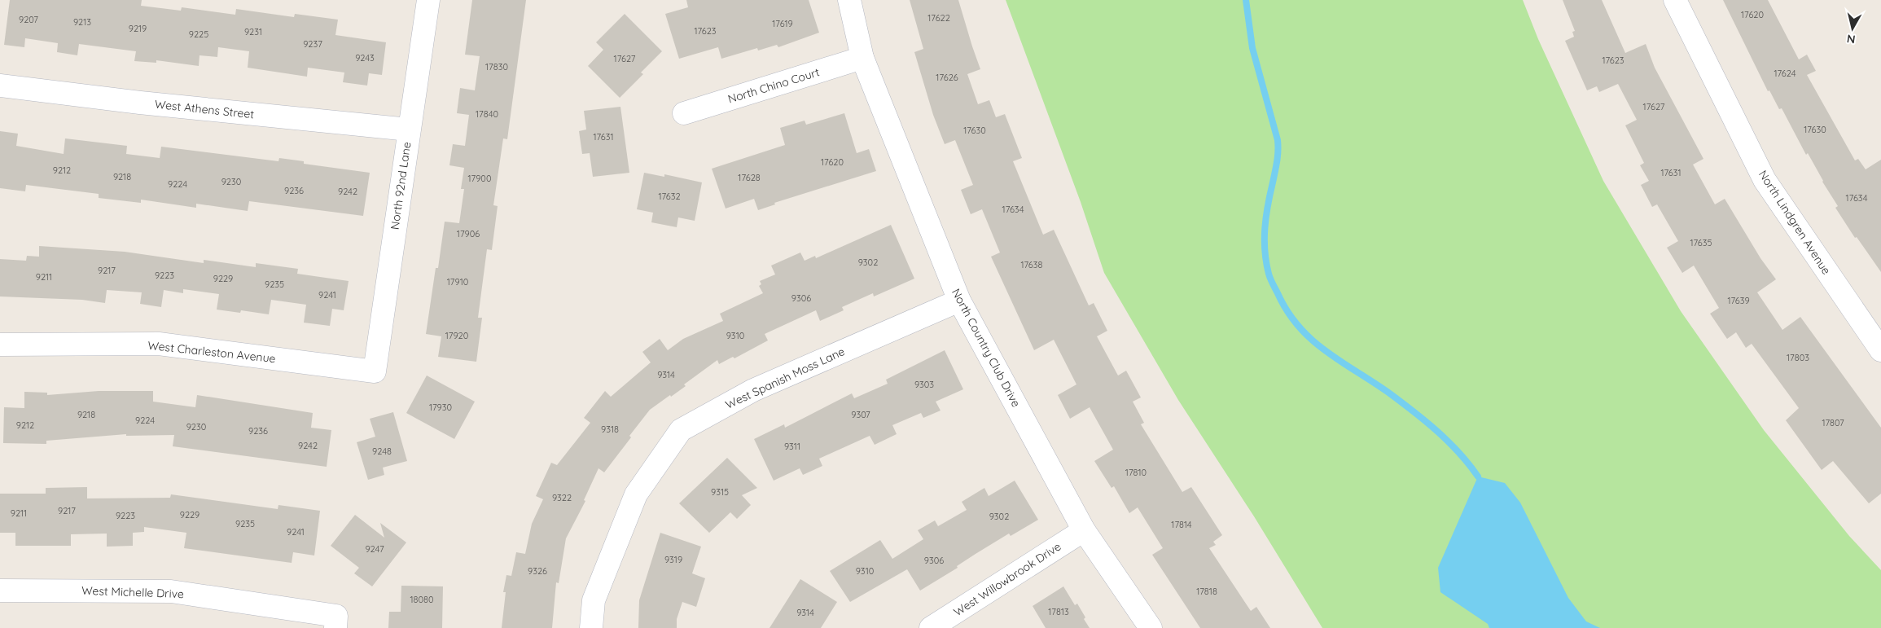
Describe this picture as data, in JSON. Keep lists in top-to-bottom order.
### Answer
{
  "streets": {
    "street": [
      "North Chino Court",
      "West Athens Street",
      "North 92nd Lane",
      "North Lindgren Avenue",
      "North Country Club Drive",
      "West Charleston Avenue",
      "West Spanish Moss Lane",
      "West Willowbrook Drive",
      "West Michelle Drive"
    ]
  },
  "crossings": [
    ["North Chino Court", "North Country Club Drive"],
    ["West Athens Street", "North 92nd Lane"],
    ["North 92nd Lane", "West Charleston Avenue"],
    ["North Country Club Drive", "West Spanish Moss Lane"],
    ["North Country Club Drive", "West Willowbrook Drive"]
  ],
  "house_numbers": [
    "17620",
    "17622",
    "9207",
    "9213",
    "17619",
    "9219",
    "17623",
    "9231",
    "9225",
    "9237",
    "9243",
    "17627",
    "17623",
    "17830",
    "17624",
    "17626",
    "17627",
    "17840",
    "17630",
    "17630",
    "17631",
    "17620",
    "9212",
    "17631",
    "9218",
    "17628",
    "17900",
    "9230",
    "9224",
    "9236",
    "9242",
    "17632",
    "17634",
    "17634",
    "17906",
    "17635",
    "9302",
    "17638",
    "9217",
    "9223",
    "9211",
    "9229",
    "17910",
    "9235",
    "9241",
    "9306",
    "17639",
    "17920",
    "9310",
    "17803",
    "9314",
    "9303",
    "17930",
    "9218",
    "9307",
    "9224",
    "17807",
    "9212",
    "9230",
    "9318",
    "9236",
    "9242",
    "9311",
    "9248",
    "17810",
    "9315",
    "9322",
    "9217",
    "9211",
    "9229",
    "9223",
    "9302",
    "9235",
    "17814",
    "9241",
    "9247",
    "9319",
    "9306",
    "9326",
    "9310",
    "17818",
    "18080",
    "17813",
    "9314"
  ],
  "north": "bottom"
}
